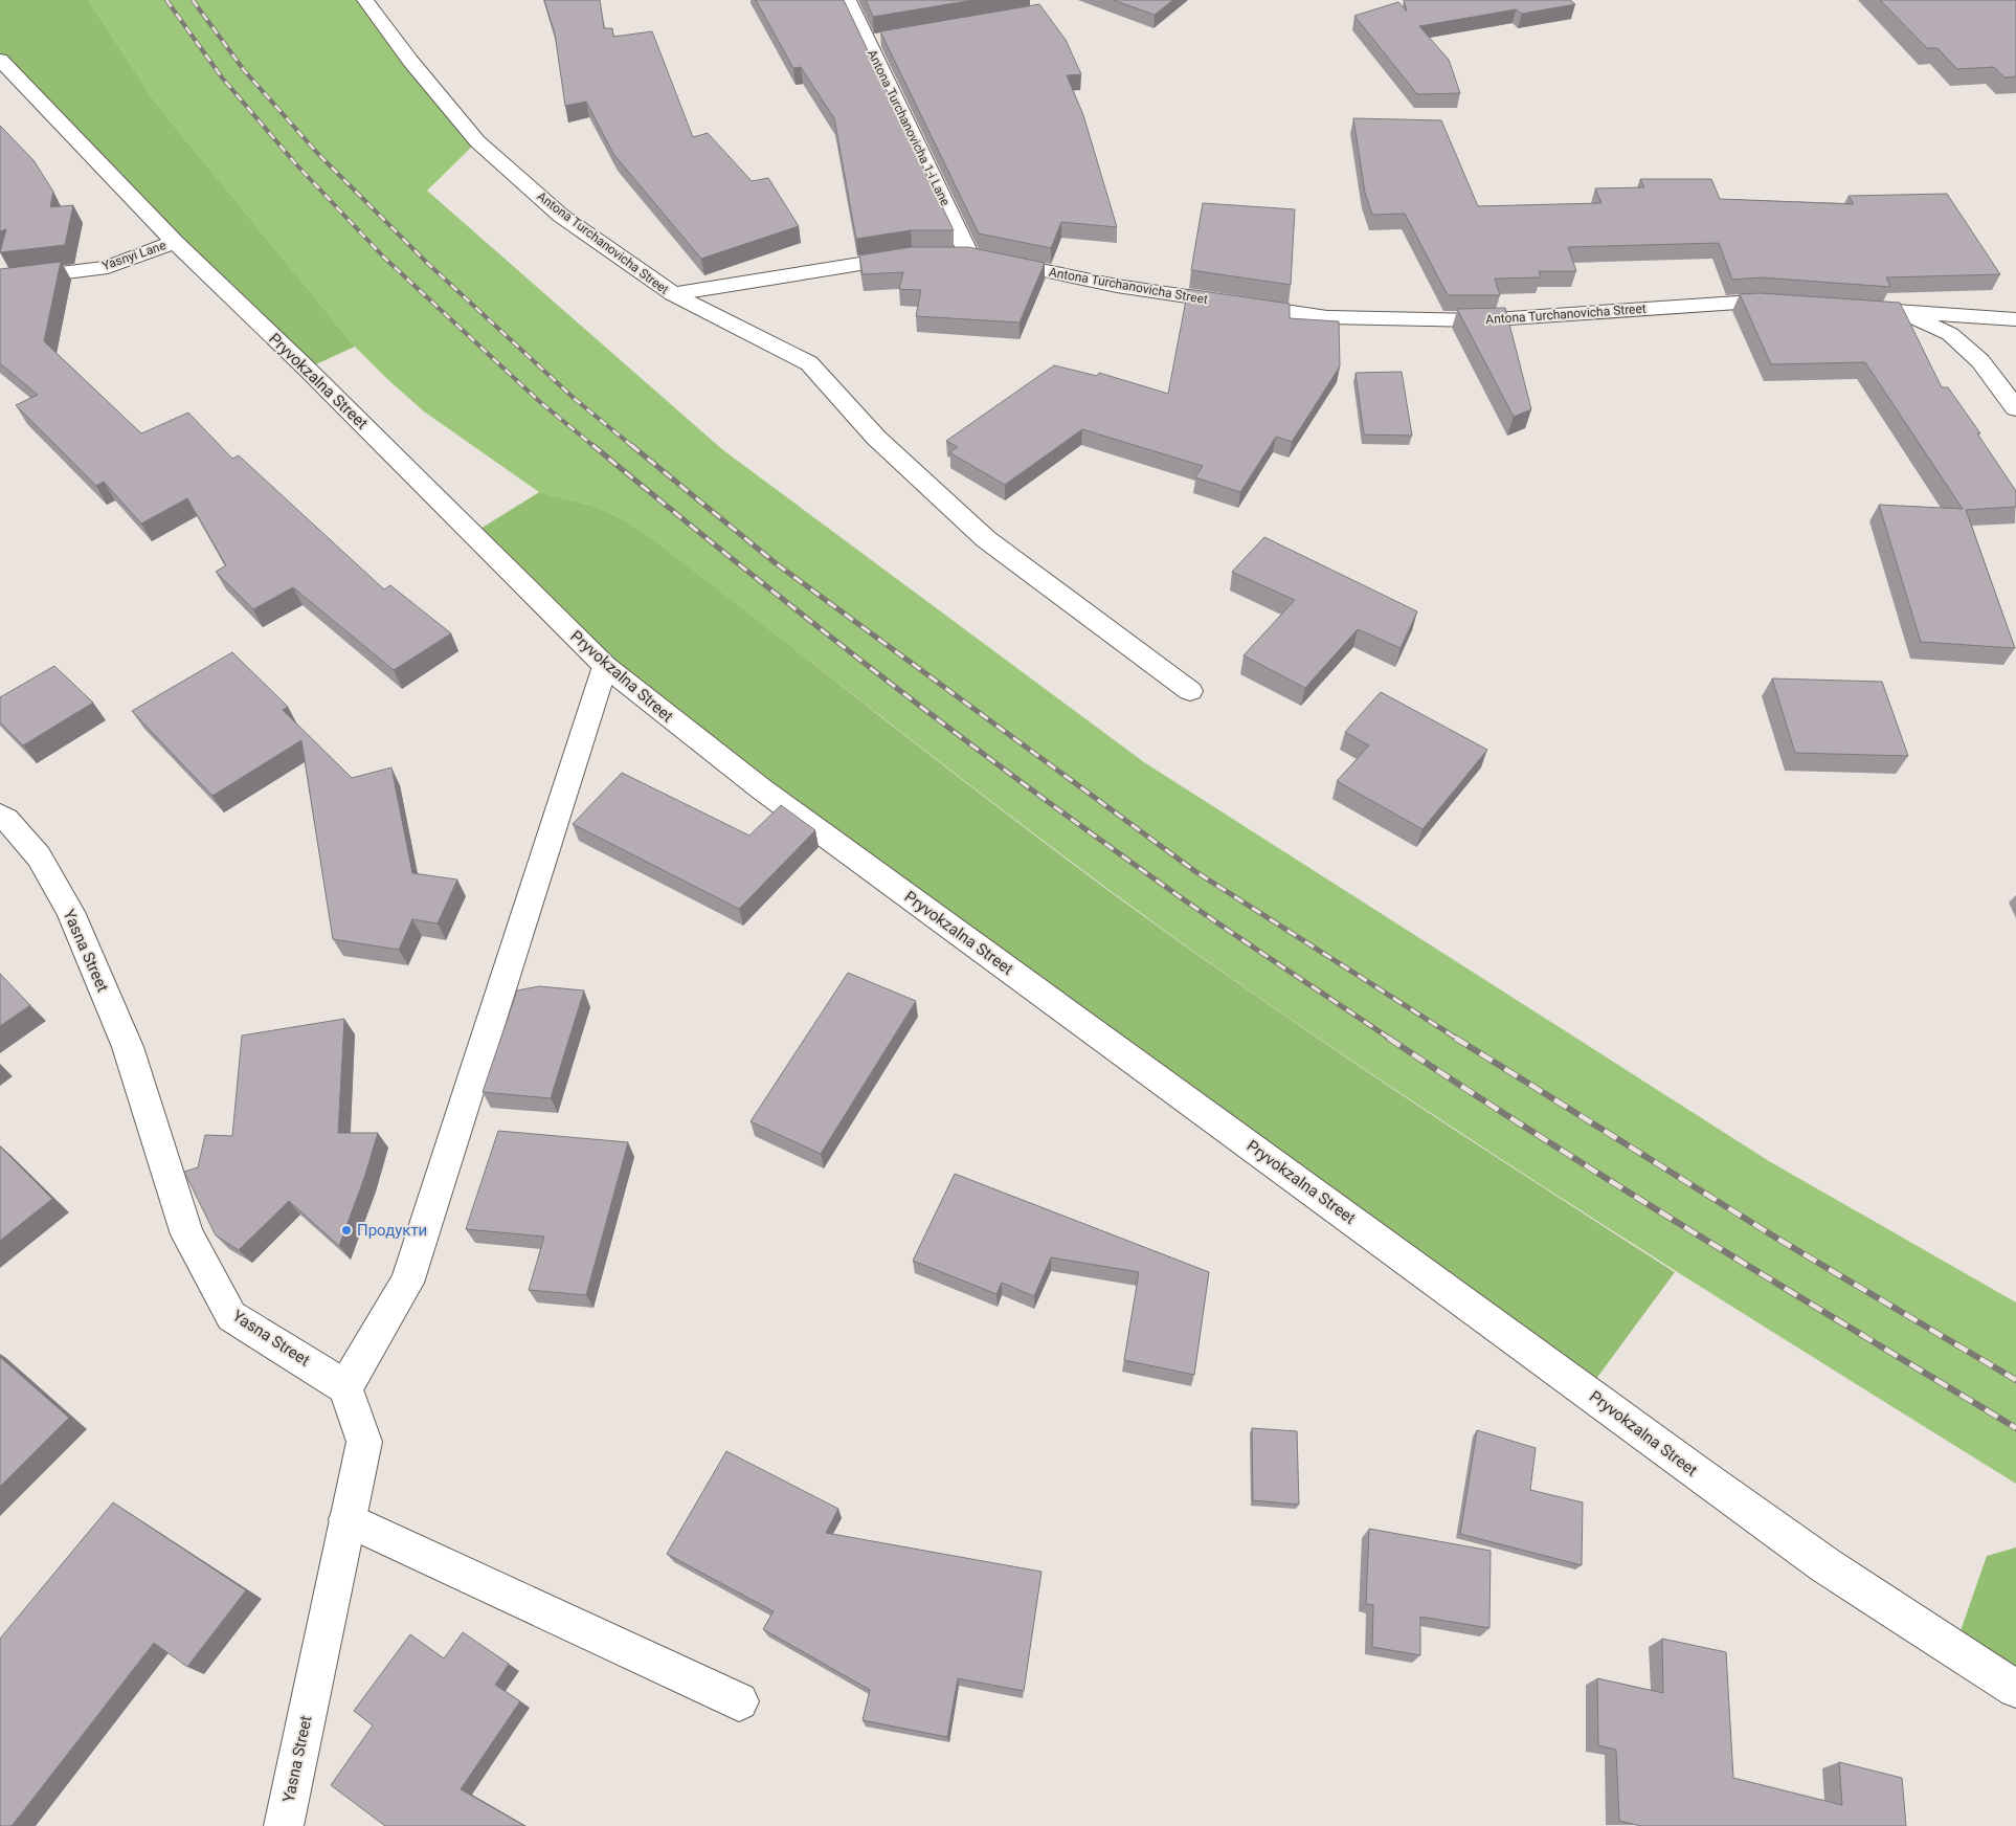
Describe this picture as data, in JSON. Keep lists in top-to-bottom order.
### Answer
{
  "streets": {
    "street": [
      "Antona Turchanovicha 1-i Lane",
      "Antona Turchanovicha Street",
      "Yasnyi Lane",
      "Pryvokzalna Street",
      "Yasna Street"
    ]
  },
  "crossings": [
    ["Antona Turchanovicha 1-i Lane", "Antona Turchanovicha Street"],
    ["Yasnyi Lane", "Pryvokzalna Street"]
  ],
  "places": ["Продукти"]
}
